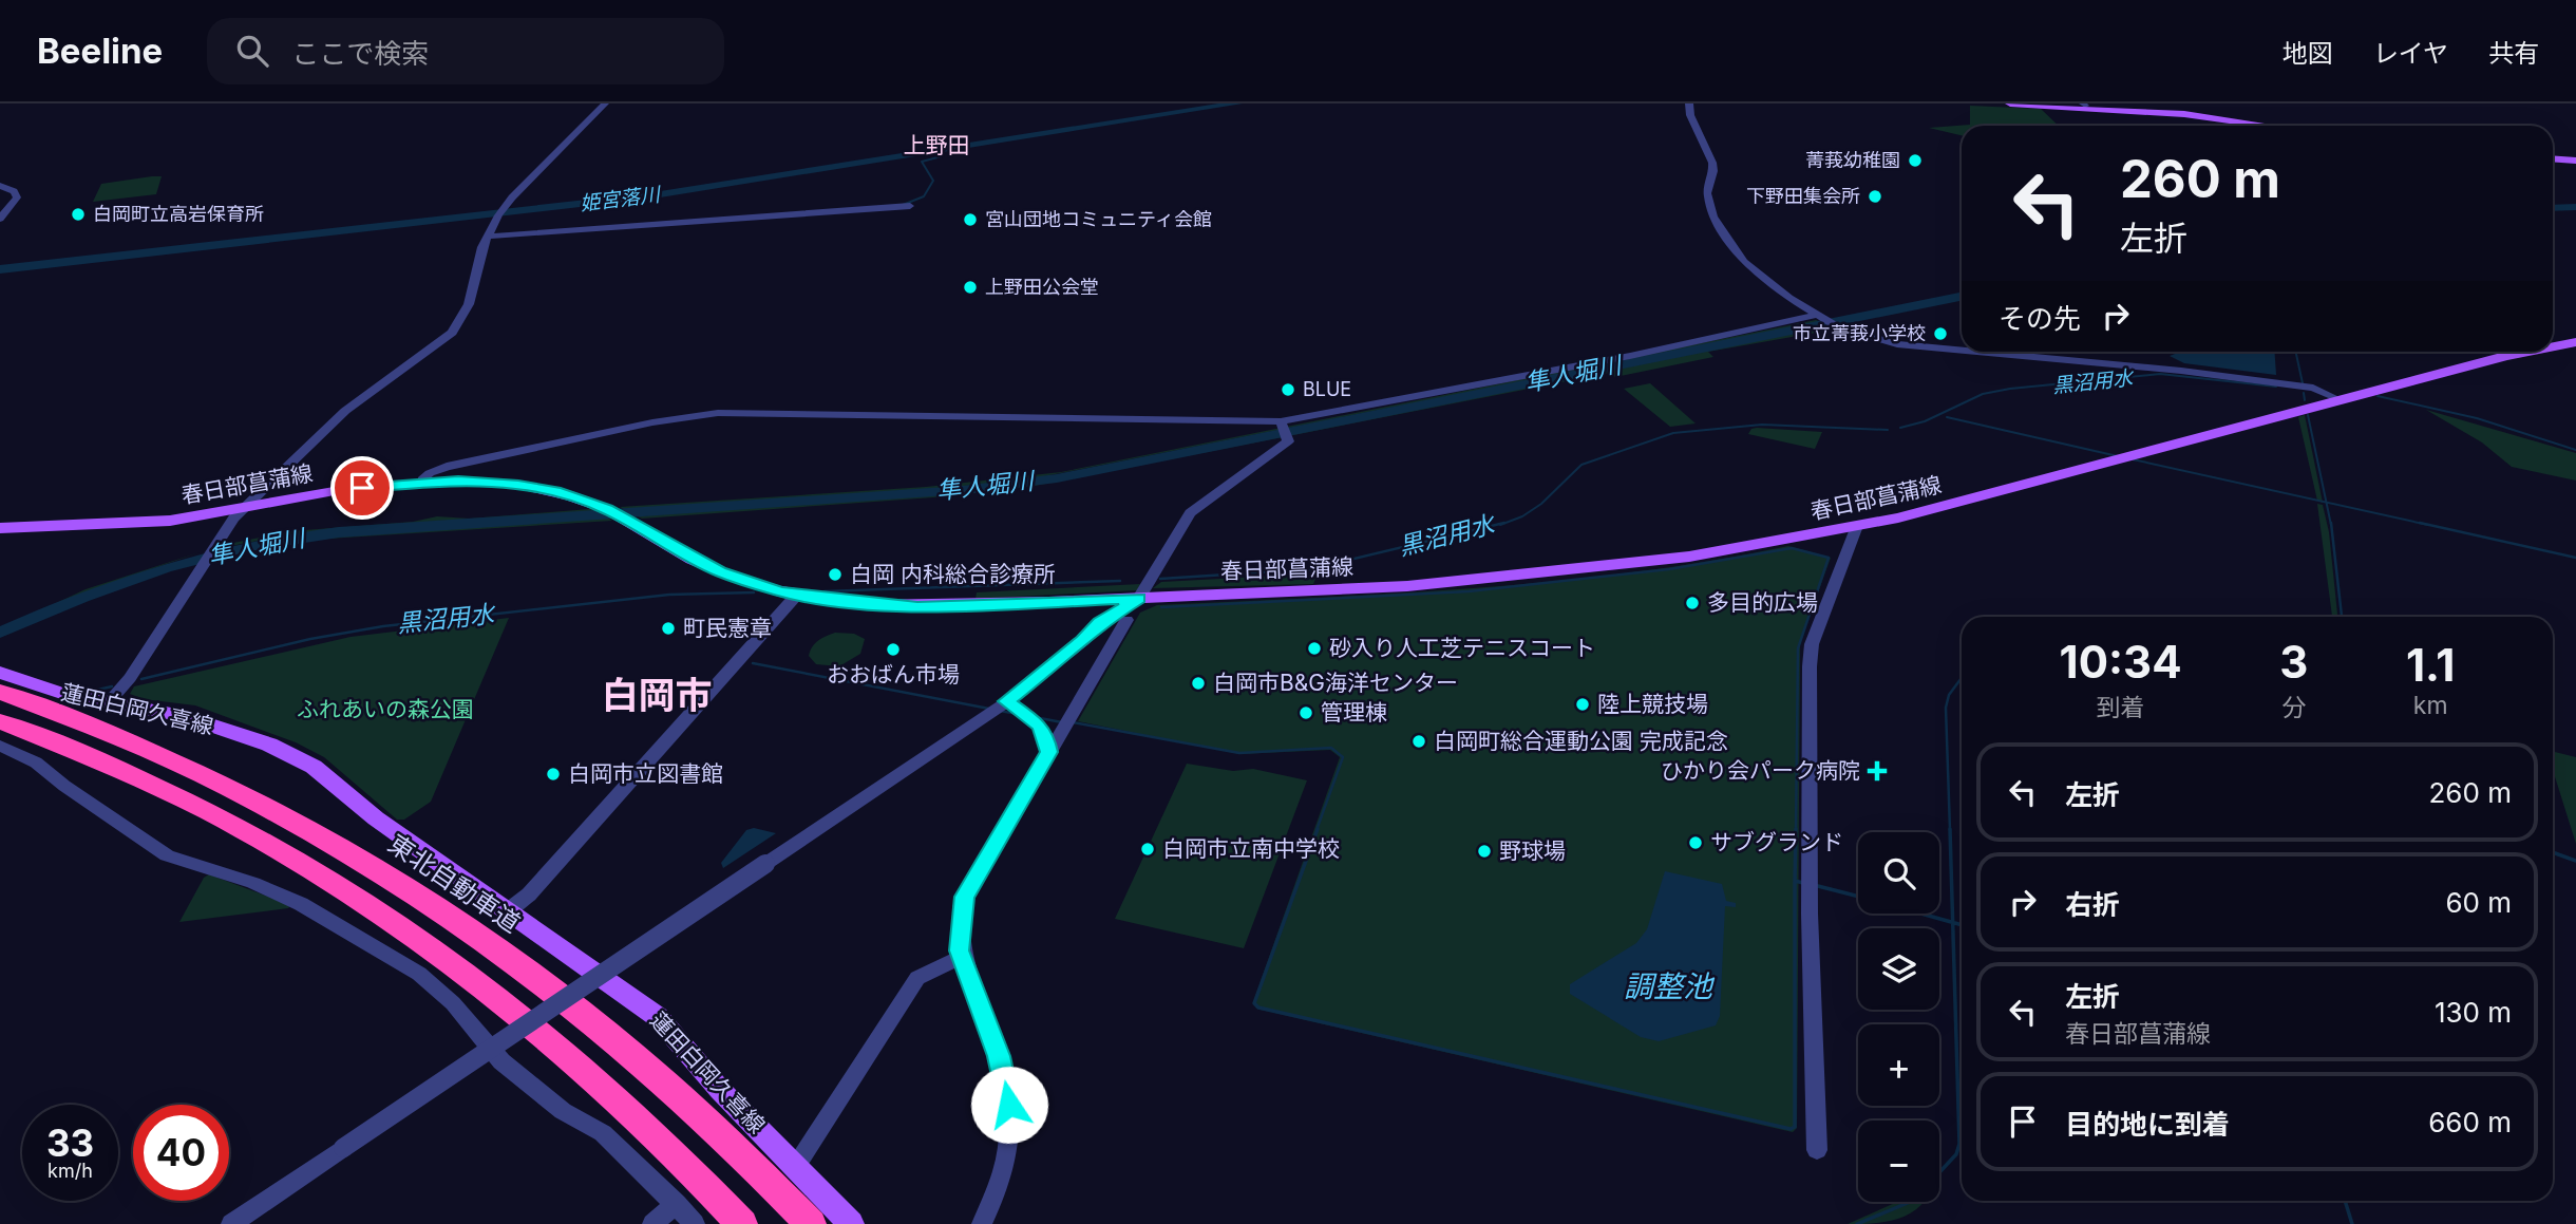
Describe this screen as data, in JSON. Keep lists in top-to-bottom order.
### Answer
{
  "streets": {
    "highway": ["東北自動車道"],
    "main road": ["春日部菖蒲線", "蓮田白岡久喜線"]
  },
  "districts": ["上野田", "白岡市"],
  "water": [
    "姫宮落川",
    "隼人堀川",
    "黒沼用水",
    "調整池"
  ],
  "parks": ["ふれあいの森公園"],
  "places": {
    "other": [
      "菁莪幼稚園",
      "下野田集会所",
      "白岡町立高岩保育所",
      "宮山団地コミュニティ会館",
      "上野田公会堂",
      "市立菁莪小学校",
      "BLUE",
      "白岡 内科総合診療所",
      "多目的広場",
      "町民憲章",
      "砂入り人工芝テニスコート",
      "おおばん市場",
      "白岡市B&G海洋センター",
      "陸上競技場",
      "管理棟",
      "白岡町総合運動公園 完成記念",
      "白岡市立図書館",
      "サブグランド",
      "白岡市立南中学校",
      "野球場"
    ],
    "health": ["ひかり会パーク病院"]
  },
  "page": {
    "header": "Beeline",
    "search": "ここで検索",
    "nav": ["地図", "レイヤ", "共有"],
    "turn": ["260 m", "左折"],
    "then": "その先",
    "eta": [
      "10:34",
      "到着",
      "3",
      "分",
      "1.1",
      "km"
    ],
    "list": [
      {
        "name": "左折",
        "value": "260 m"
      },
      {
        "name": "右折",
        "value": "60 m"
      },
      {
        "name": "左折",
        "note": "春日部菖蒲線",
        "value": "130 m"
      },
      {
        "name": "目的地に到着",
        "value": "660 m"
      }
    ],
    "map_buttons": ["+", "−"],
    "speed": "33 km/h",
    "limit": "40"
  }
}
